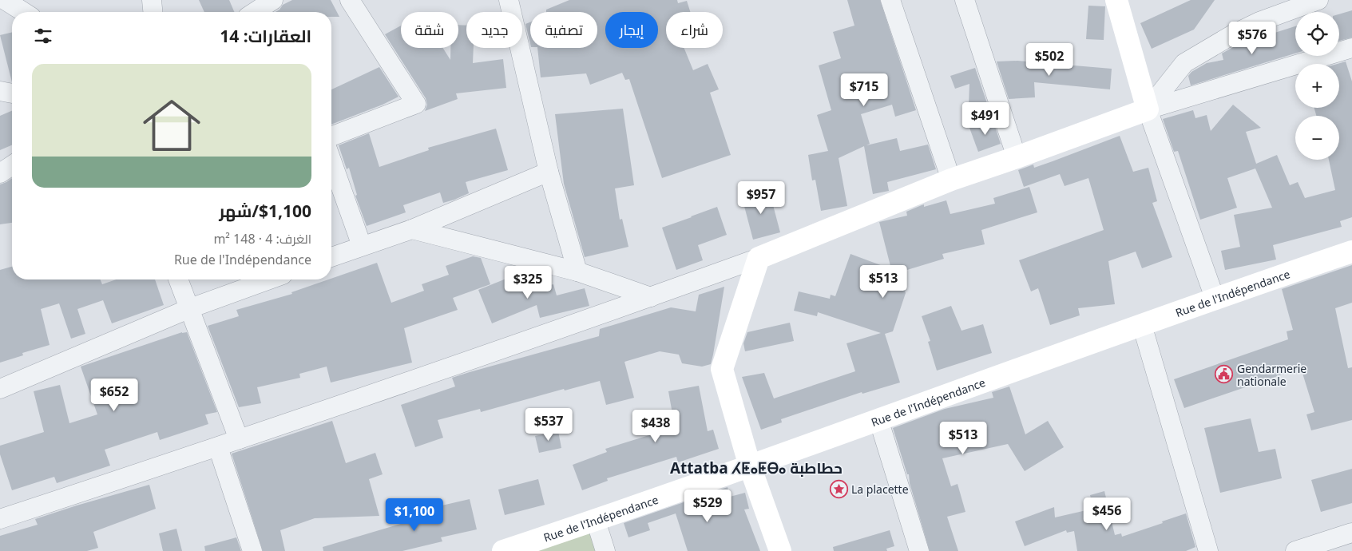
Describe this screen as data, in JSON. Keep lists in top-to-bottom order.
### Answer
{
  "streets": {
    "main road": ["Rue de l'Indépendance"]
  },
  "districts": ["Attatba ⵃⵟⴰⵟⴱⴰ حطاطبة"],
  "places": {
    "public building": ["Gendarmerie nationale"],
    "place": ["La placette"]
  },
  "page": {
    "map_buttons": ["+", "−"],
    "chip": [
      "شراء",
      "إيجار",
      "تصفية",
      "جديد",
      "شقة"
    ],
    "heading": "العقارات: 14",
    "price": [
      "$576",
      "$502",
      "$715",
      "$491",
      "$957",
      "$513",
      "$325",
      "$652",
      "$537",
      "$438",
      "$513",
      "$529",
      "$456",
      "$1,100"
    ],
    "list": [
      {
        "name": "$1,100/شهر",
        "note": "الغرف: 4 · 148 m² · Rue de l'Indépendance"
      }
    ]
  }
}
